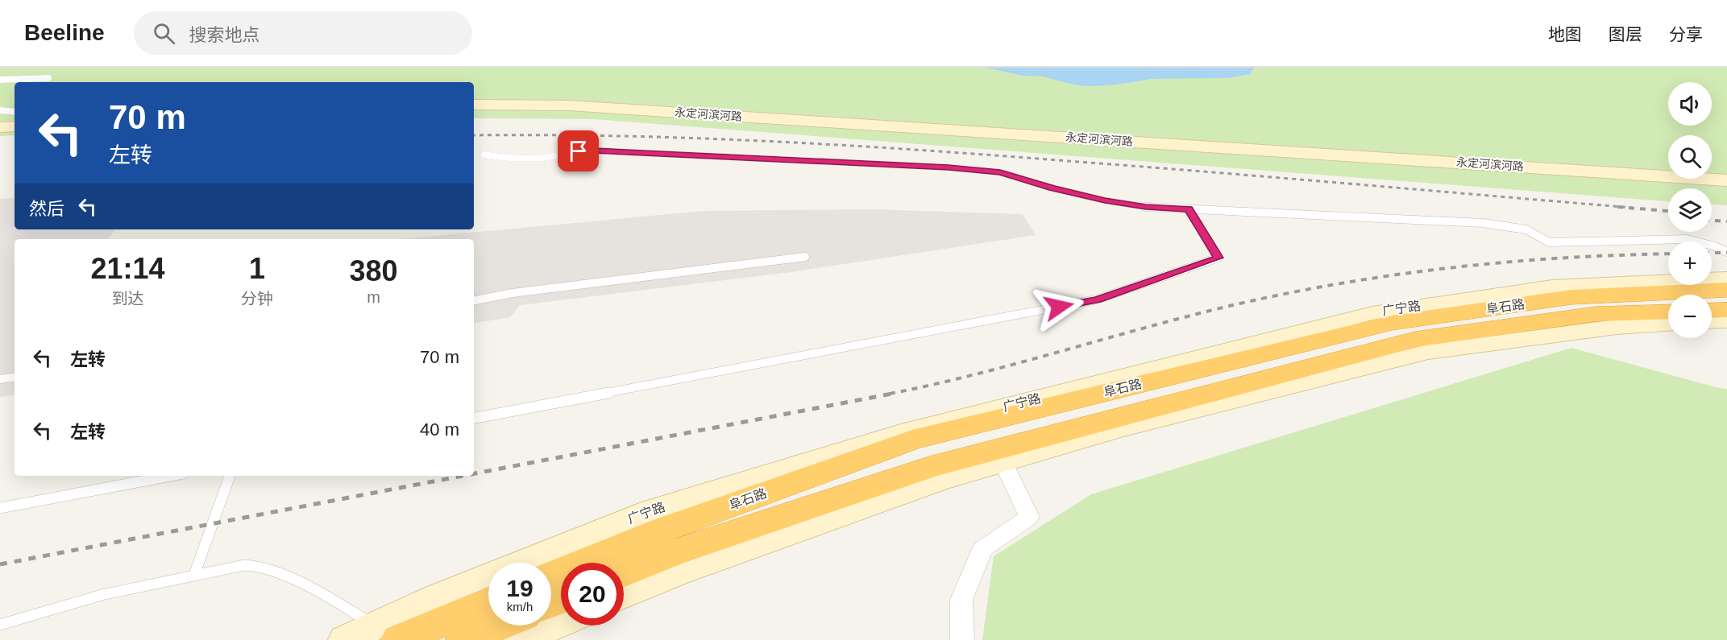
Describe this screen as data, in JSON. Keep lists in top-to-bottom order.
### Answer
{
  "streets": {
    "highway": ["阜石路"],
    "street": ["永定河滨河路", "广宁路"]
  },
  "page": {
    "header": "Beeline",
    "search": "搜索地点",
    "nav": ["地图", "图层", "分享"],
    "map_buttons": ["+", "−"],
    "turn": ["70 m", "左转"],
    "then": "然后",
    "eta": [
      "21:14",
      "到达",
      "1",
      "分钟",
      "380",
      "m"
    ],
    "list": [
      {
        "name": "左转",
        "value": "70 m"
      },
      {
        "name": "左转",
        "value": "40 m"
      }
    ],
    "speed": "19 km/h",
    "limit": "20"
  }
}
